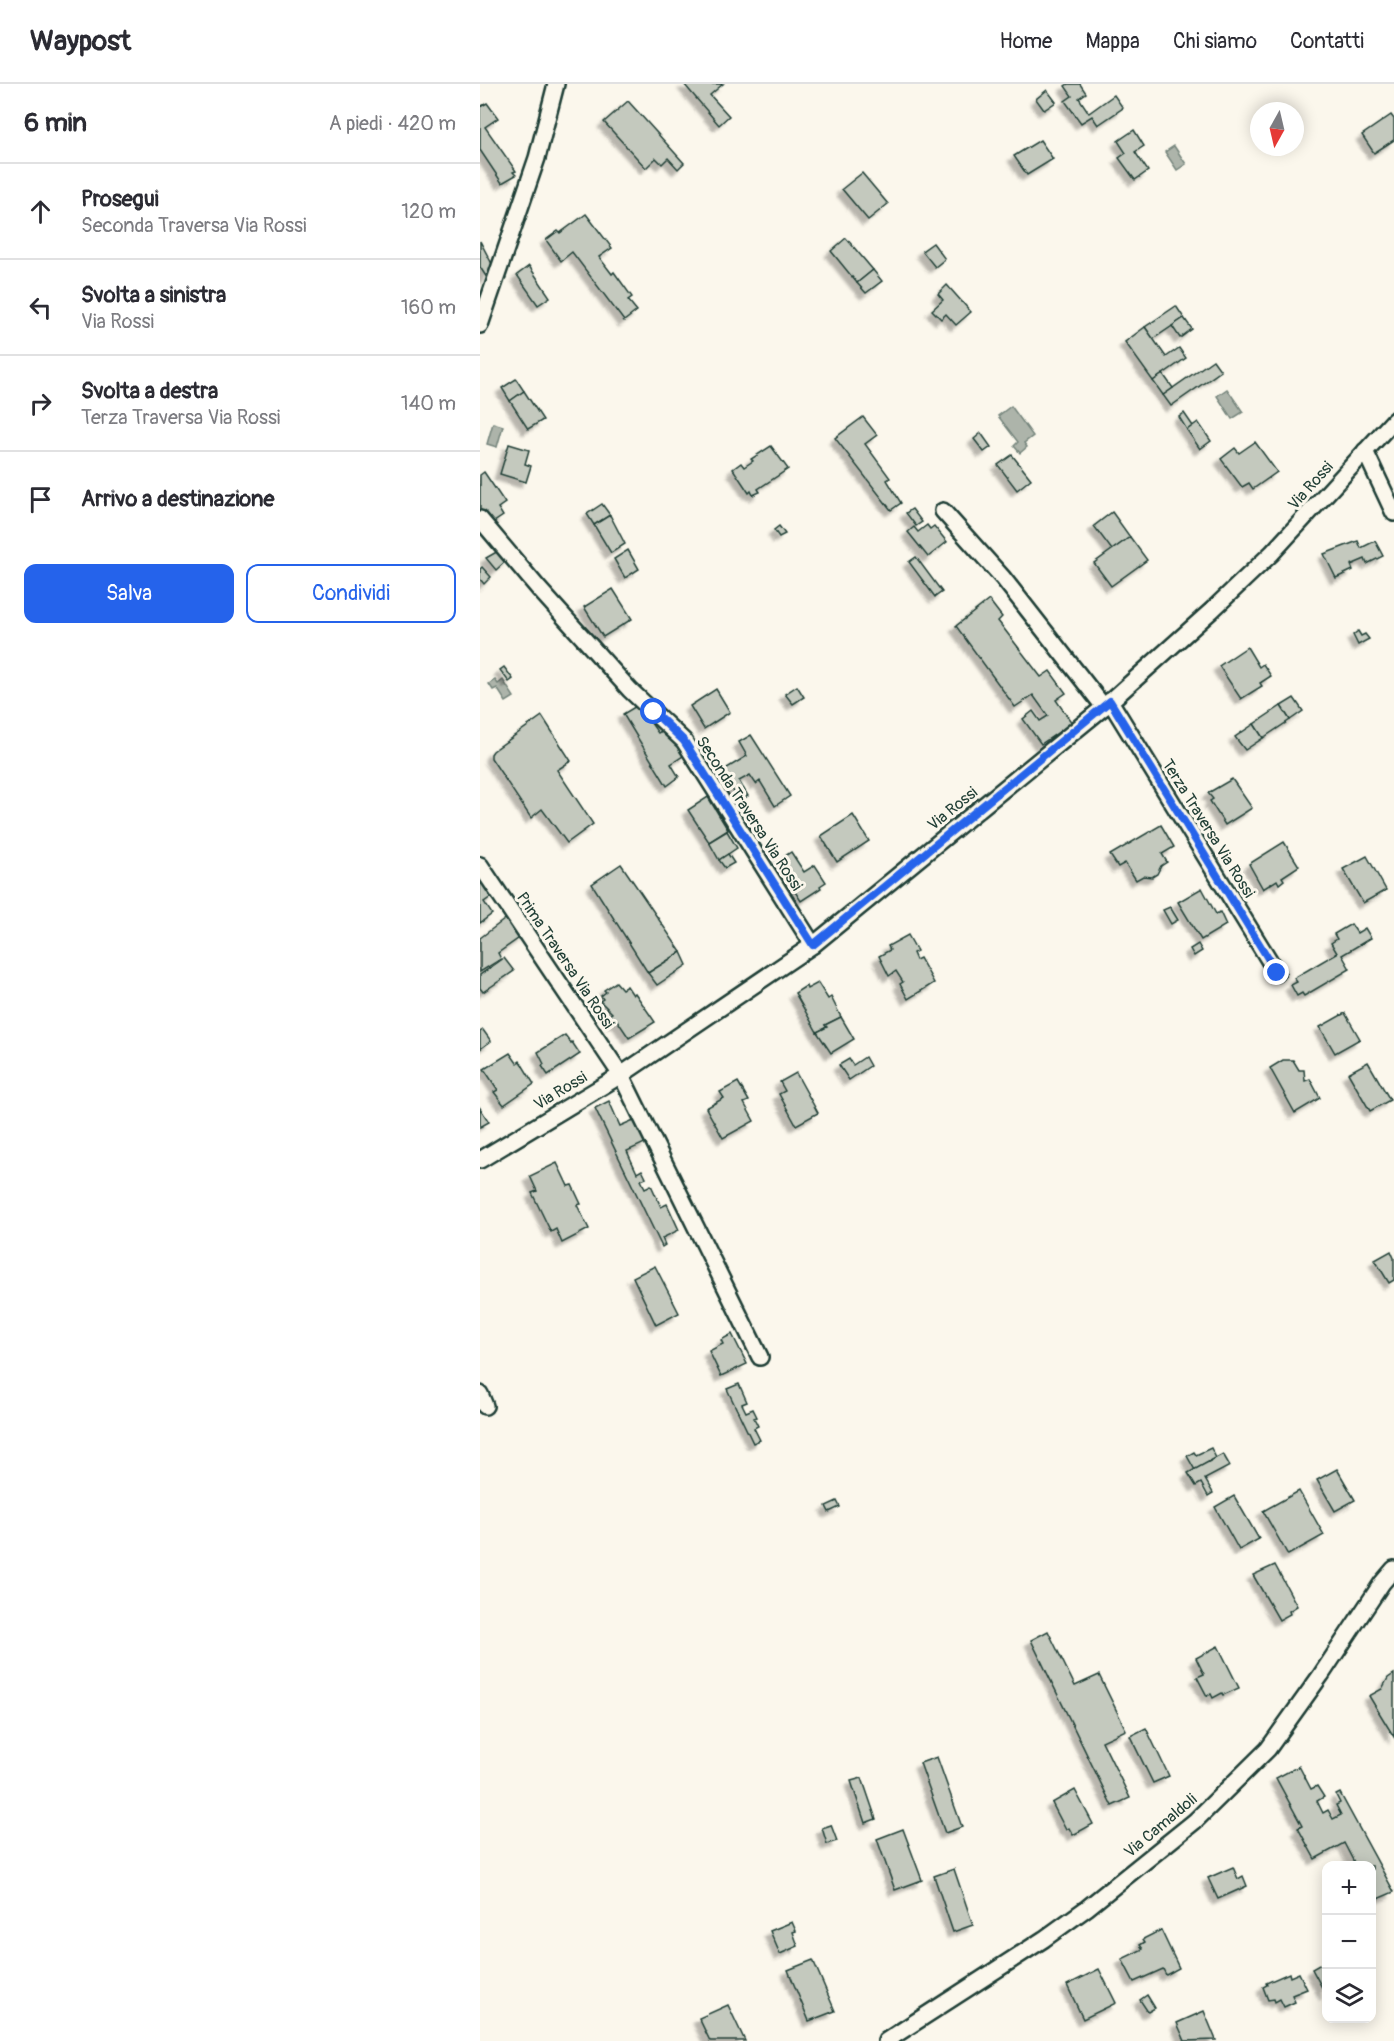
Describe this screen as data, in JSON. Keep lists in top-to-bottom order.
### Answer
{
  "streets": {
    "street": [
      "Via Rossi",
      "Seconda Traversa Via Rossi",
      "Terza Traversa Via Rossi",
      "Prima Traversa Via Rossi",
      "Via Camaldoli"
    ]
  },
  "crossings": [
    ["Via Rossi", "Seconda Traversa Via Rossi"],
    ["Via Rossi", "Terza Traversa Via Rossi"],
    ["Via Rossi", "Prima Traversa Via Rossi"]
  ],
  "north": "bottom",
  "page": {
    "header": "Waypost",
    "nav": [
      "Home",
      "Mappa",
      "Chi siamo",
      "Contatti"
    ],
    "heading": ["6 min", "A piedi · 420 m"],
    "list": [
      ["Prosegui", "Seconda Traversa Via Rossi", "120 m"],
      ["Svolta a sinistra", "Via Rossi", "160 m"],
      ["Svolta a destra", "Terza Traversa Via Rossi", "140 m"],
      "Arrivo a destinazione"
    ],
    "buttons": ["Salva", "Condividi"],
    "map_buttons": ["+", "−"]
  }
}
